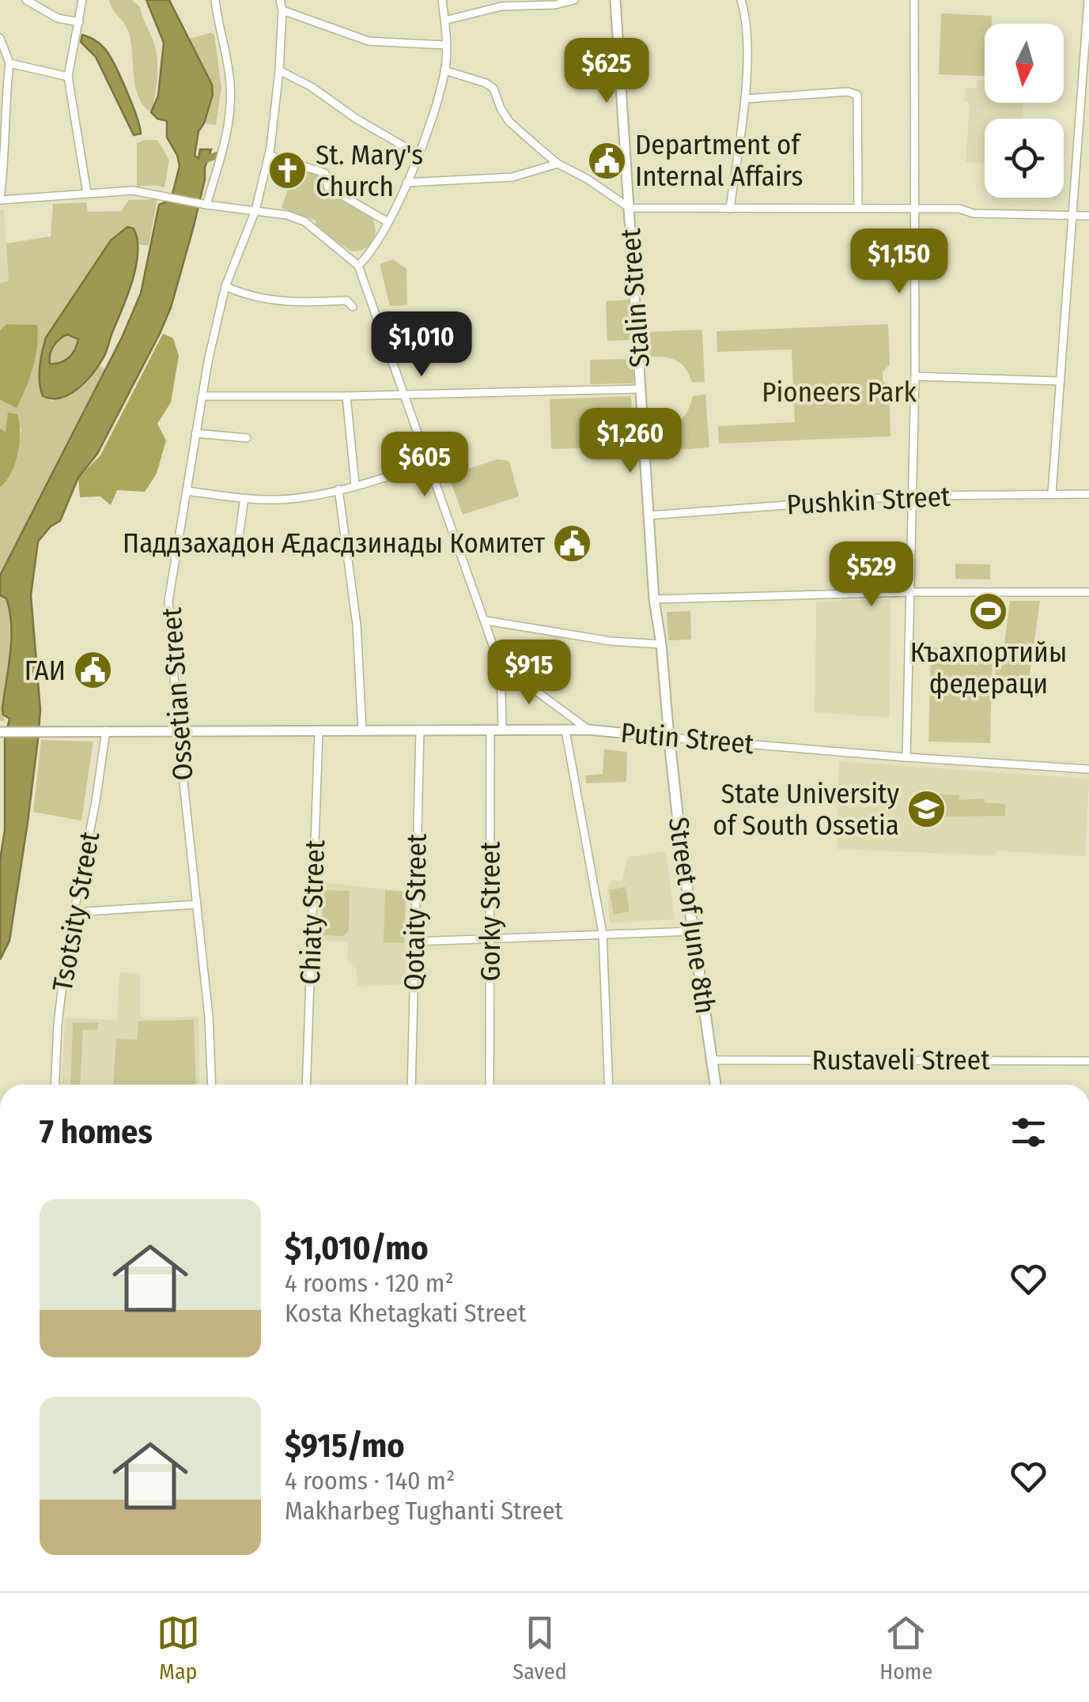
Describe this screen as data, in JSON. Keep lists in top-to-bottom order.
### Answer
{
  "streets": {
    "highway": ["Street of June 8th"],
    "main road": ["Stalin Street", "Putin Street"],
    "street": [
      "Pushkin Street",
      "Ossetian Street",
      "Tsotsity Street",
      "Gorky Street",
      "Chiaty Street",
      "Qotaity Street",
      "Rustaveli Street"
    ]
  },
  "crossings": [
    ["Stalin Street", "Pushkin Street"],
    ["Stalin Street", "Putin Street"],
    ["Stalin Street", "Street of June 8th"],
    ["Ossetian Street", "Putin Street"],
    ["Putin Street", "Tsotsity Street"],
    ["Putin Street", "Gorky Street"],
    ["Putin Street", "Chiaty Street"],
    ["Putin Street", "Qotaity Street"],
    ["Putin Street", "Street of June 8th"],
    ["Street of June 8th", "Rustaveli Street"]
  ],
  "parks": ["Pioneers Park"],
  "places": {
    "public building": ["Department of Internal Affairs", "Паддзахадон Æдасдзинады Комитет", "ГАИ"],
    "church": ["St. Mary's Church"],
    "sports": ["Къахпортийы федераци"],
    "school or university": ["State University of South Ossetia"]
  },
  "north": "bottom",
  "page": {
    "price": [
      "$625",
      "$1,150",
      "$1,010",
      "$1,260",
      "$605",
      "$529",
      "$915"
    ],
    "heading": "7 homes",
    "list": [
      {
        "name": "$1,010/mo",
        "note": "4 rooms · 120 m² · Kosta Khetagkati Street"
      },
      {
        "name": "$915/mo",
        "note": "4 rooms · 140 m² · Makharbeg Tughanti Street"
      }
    ],
    "tabs": ["Map", "Saved", "Home"]
  }
}
